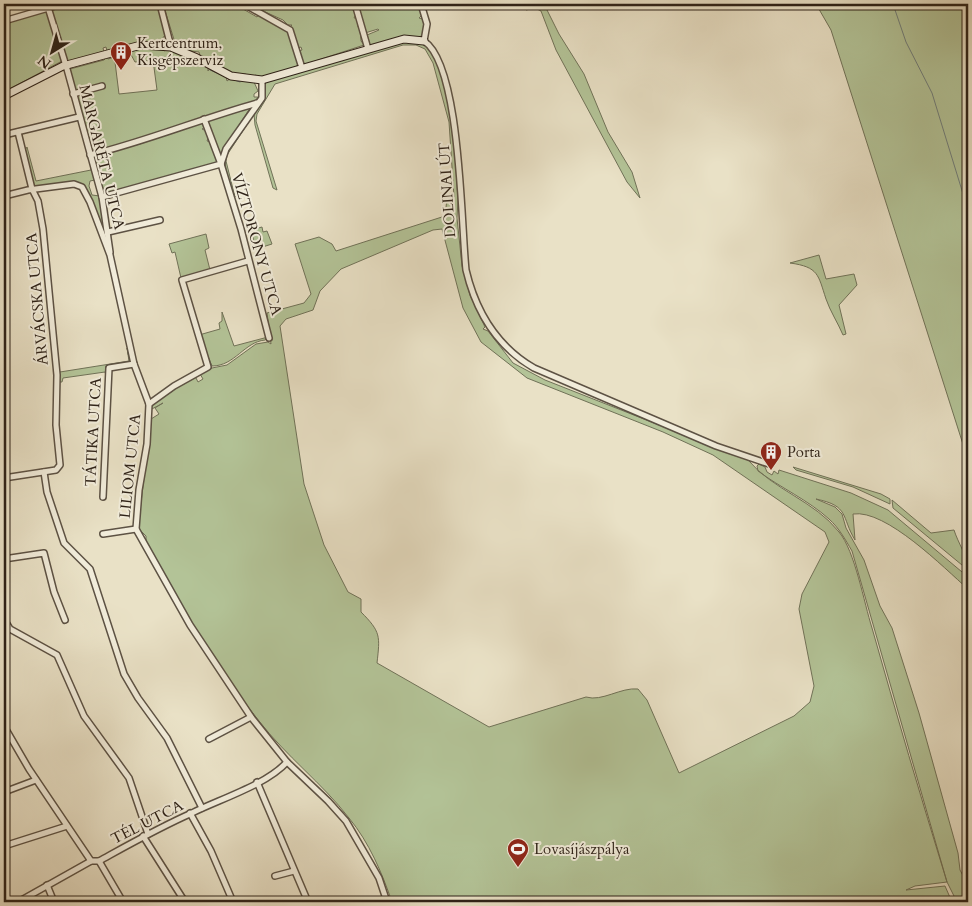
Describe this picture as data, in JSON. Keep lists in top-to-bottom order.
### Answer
{
  "streets": {
    "street": [
      "MARGARÉTA UTCA",
      "DOLINAI ÚT",
      "VÍZTORONY UTCA",
      "ÁRVÁCSKA UTCA",
      "TÁTIKA UTCA",
      "LILIOM UTCA",
      "TÉL UTCA"
    ]
  },
  "crossings": [
    ["MARGARÉTA UTCA", "LILIOM UTCA"],
    ["ÁRVÁCSKA UTCA", "LILIOM UTCA"],
    ["TÁTIKA UTCA", "LILIOM UTCA"],
    ["LILIOM UTCA", "TÉL UTCA"]
  ],
  "places": {
    "building": ["Kertcentrum, Kisgépszerviz", "Porta"],
    "sports": ["Lovasíjászpálya"]
  },
  "north": "bottom left"
}
